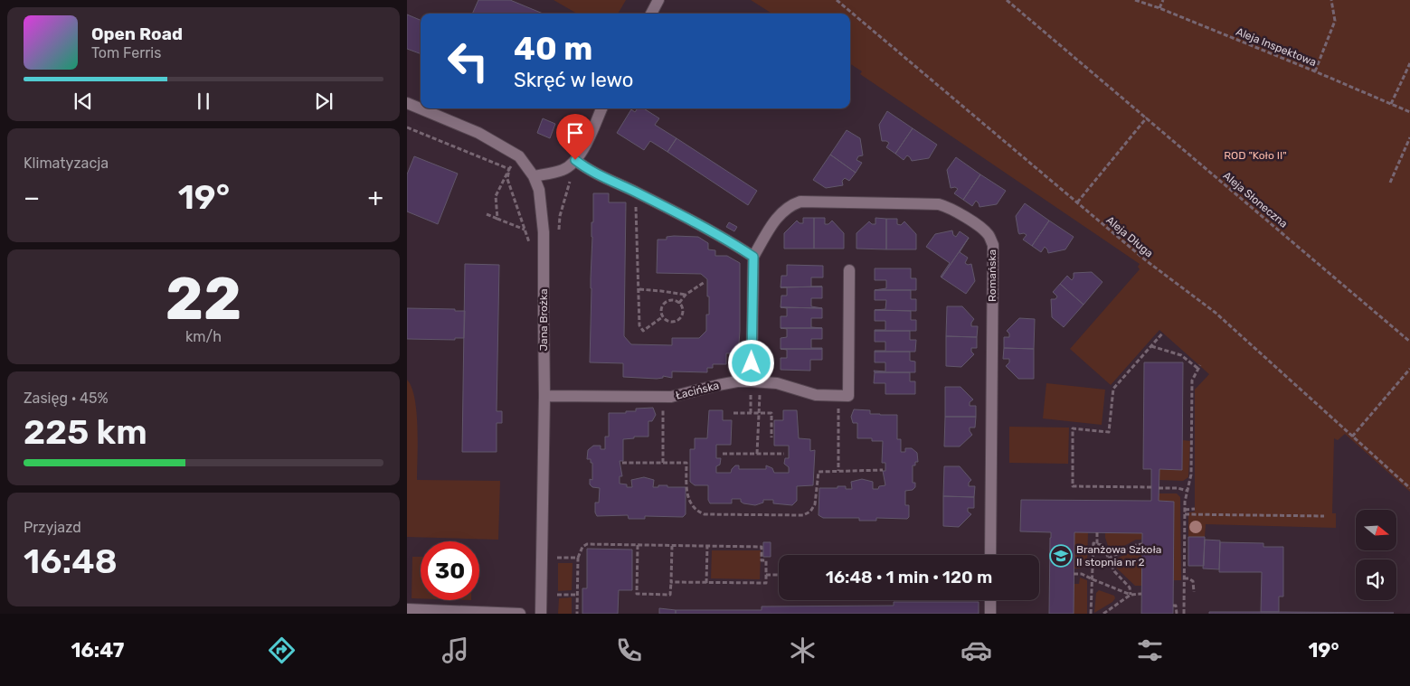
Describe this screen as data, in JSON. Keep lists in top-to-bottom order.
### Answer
{
  "streets": {
    "street": ["Romańska", "Jana Brożka", "Łacińska"],
    "path": ["Aleja Inspektowa", "Aleja Słoneczna", "Aleja Długa"]
  },
  "crossings": [
    ["Jana Brożka", "Łacińska"]
  ],
  "parks": ["ROD \"Koło II\""],
  "places": {
    "school or university": ["Branżowa Szkoła II stopnia nr 2"]
  },
  "north": "right",
  "page": {
    "turn": ["40 m", "Skręć w lewo"],
    "song": ["Open Road", "Tom Ferris"],
    "tile": [
      "Klimatyzacja",
      ["22", "km/h"],
      ["Zasięg · 45%", "225 km"],
      ["Przyjazd", "16:48"]
    ],
    "heat": ["−", "19°", "+"],
    "limit": "30",
    "trip": "16:48 · 1 min · 120 m",
    "tabs": ["16:47", "19°"]
  }
}
